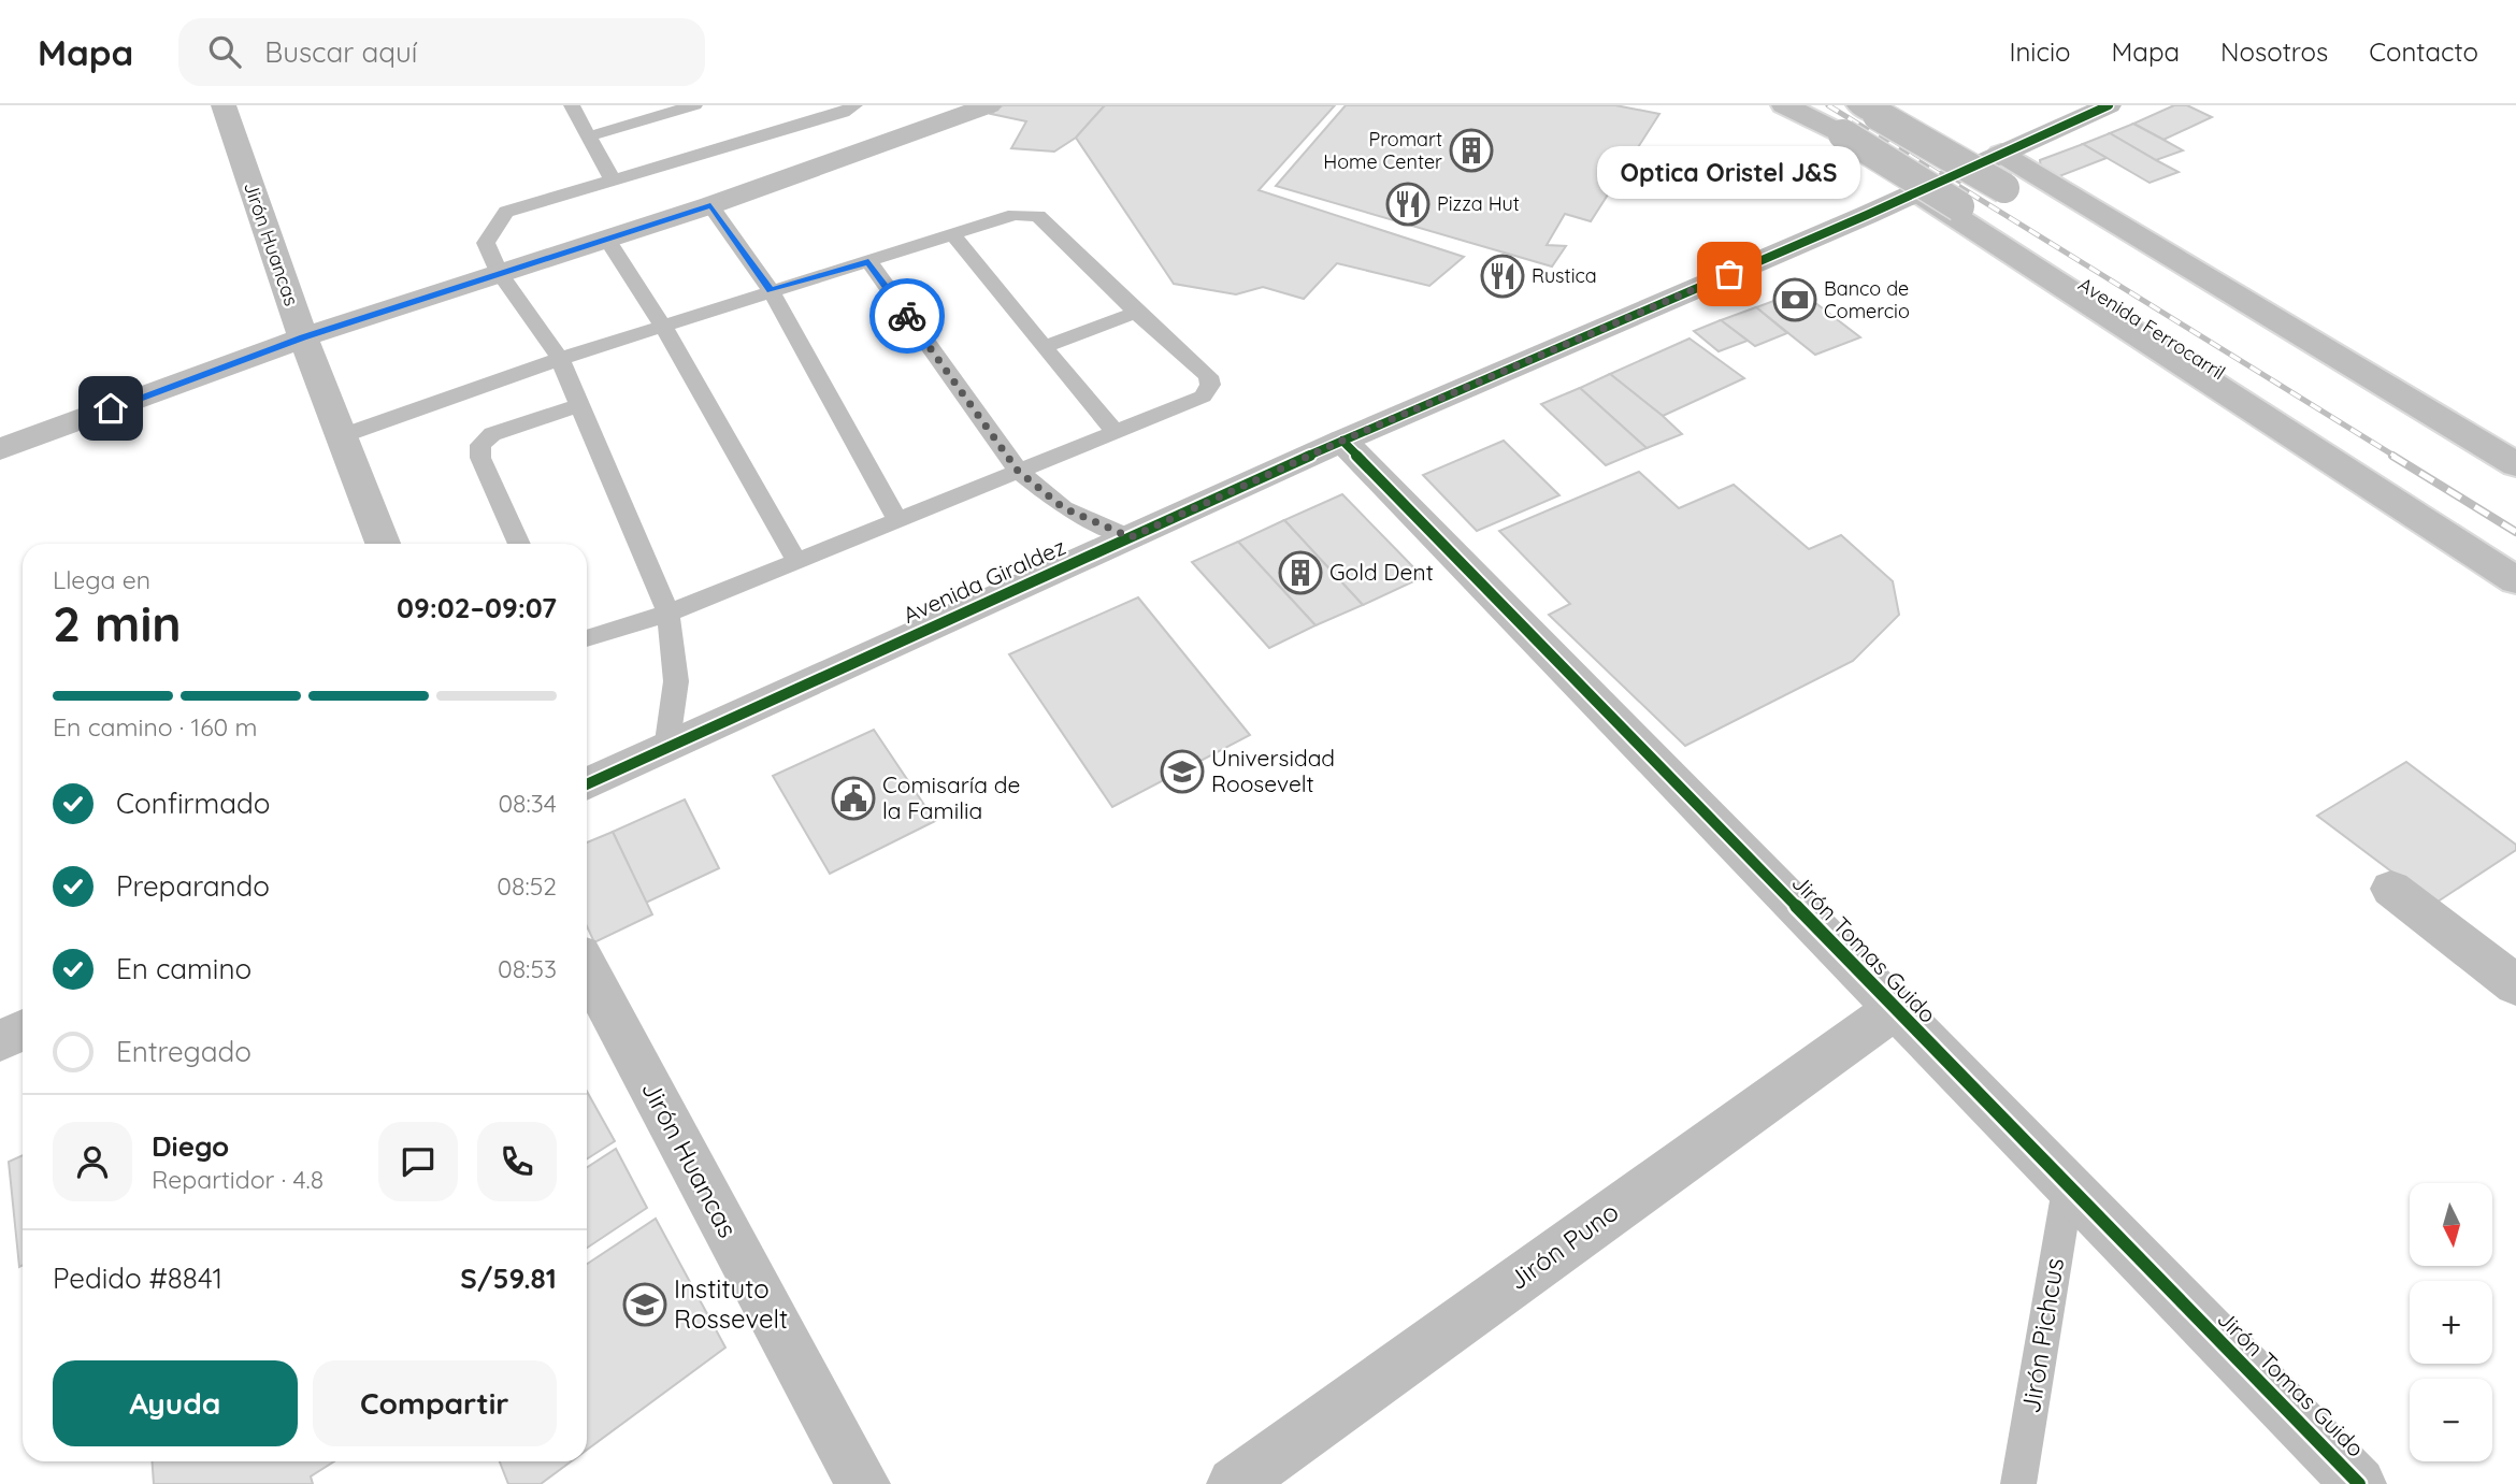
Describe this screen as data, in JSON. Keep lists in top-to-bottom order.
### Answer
{
  "streets": {
    "street": [
      "Jirón Huancas",
      "Avenida Ferrocarril",
      "Avenida Giraldez",
      "Jirón Tomas Guido",
      "Jirón Puno"
    ],
    "lane": ["Jirón Pichcus"]
  },
  "crossings": [
    ["Avenida Giraldez", "Jirón Tomas Guido"],
    ["Jirón Tomas Guido", "Jirón Puno"],
    ["Jirón Tomas Guido", "Jirón Pichcus"]
  ],
  "places": {
    "building": ["Promart Home Center", "Gold Dent"],
    "restaurant": ["Pizza Hut", "Rustica"],
    "other": ["Optica Oristel J&S"],
    "bank": ["Banco de Comercio"],
    "school or university": ["Universidad Roosevelt", "Instituto Rossevelt"],
    "public building": ["Comisaría de la Familia"]
  },
  "north": "bottom",
  "page": {
    "header": "Mapa",
    "search": "Buscar aquí",
    "nav": [
      "Inicio",
      "Mapa",
      "Nosotros",
      "Contacto"
    ],
    "bubble": "Optica Oristel J&S",
    "heading": ["2 min", "Llega en", "09:02–09:07"],
    "panel": [
      "Diego",
      "Repartidor · 4.8",
      "Pedido #8841",
      "S/59.81"
    ],
    "bar": "En camino · 160 m",
    "list": [
      ["Confirmado", "08:34"],
      ["Preparando", "08:52"],
      ["En camino", "08:53"],
      "Entregado"
    ],
    "map_buttons": ["+", "−"],
    "buttons": ["Ayuda", "Compartir"]
  }
}
